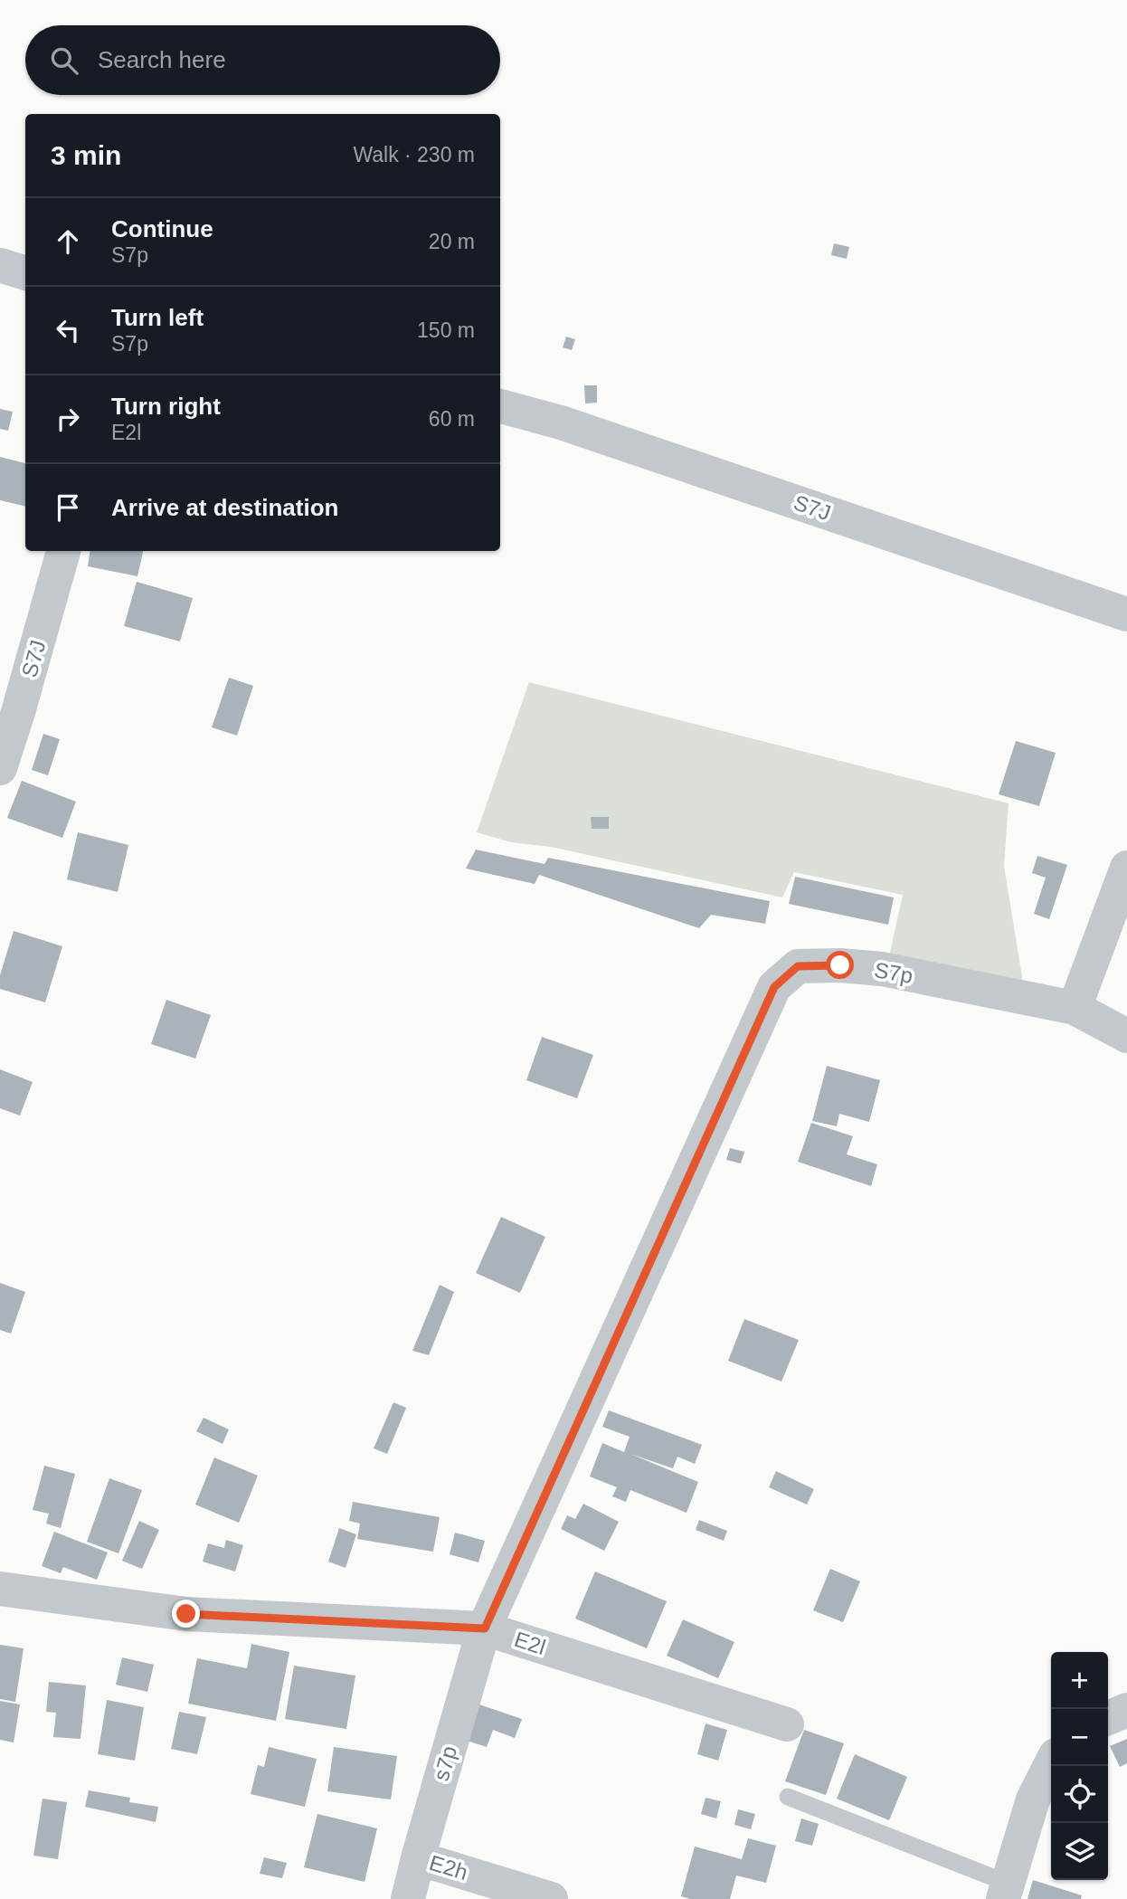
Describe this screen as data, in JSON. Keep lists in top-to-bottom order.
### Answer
{
  "streets": {
    "street": [
      "S7J",
      "S7p",
      "E2l",
      "s7p",
      "E2h"
    ]
  },
  "crossings": [
    ["S7p", "E2l"],
    ["S7p", "s7p"],
    ["E2l", "s7p"],
    ["s7p", "E2h"]
  ],
  "page": {
    "search": "Search here",
    "heading": ["3 min", "Walk · 230 m"],
    "list": [
      ["Continue", "S7p", "20 m"],
      ["Turn left", "S7p", "150 m"],
      ["Turn right", "E2l", "60 m"],
      "Arrive at destination"
    ],
    "map_buttons": ["+", "−"]
  }
}
